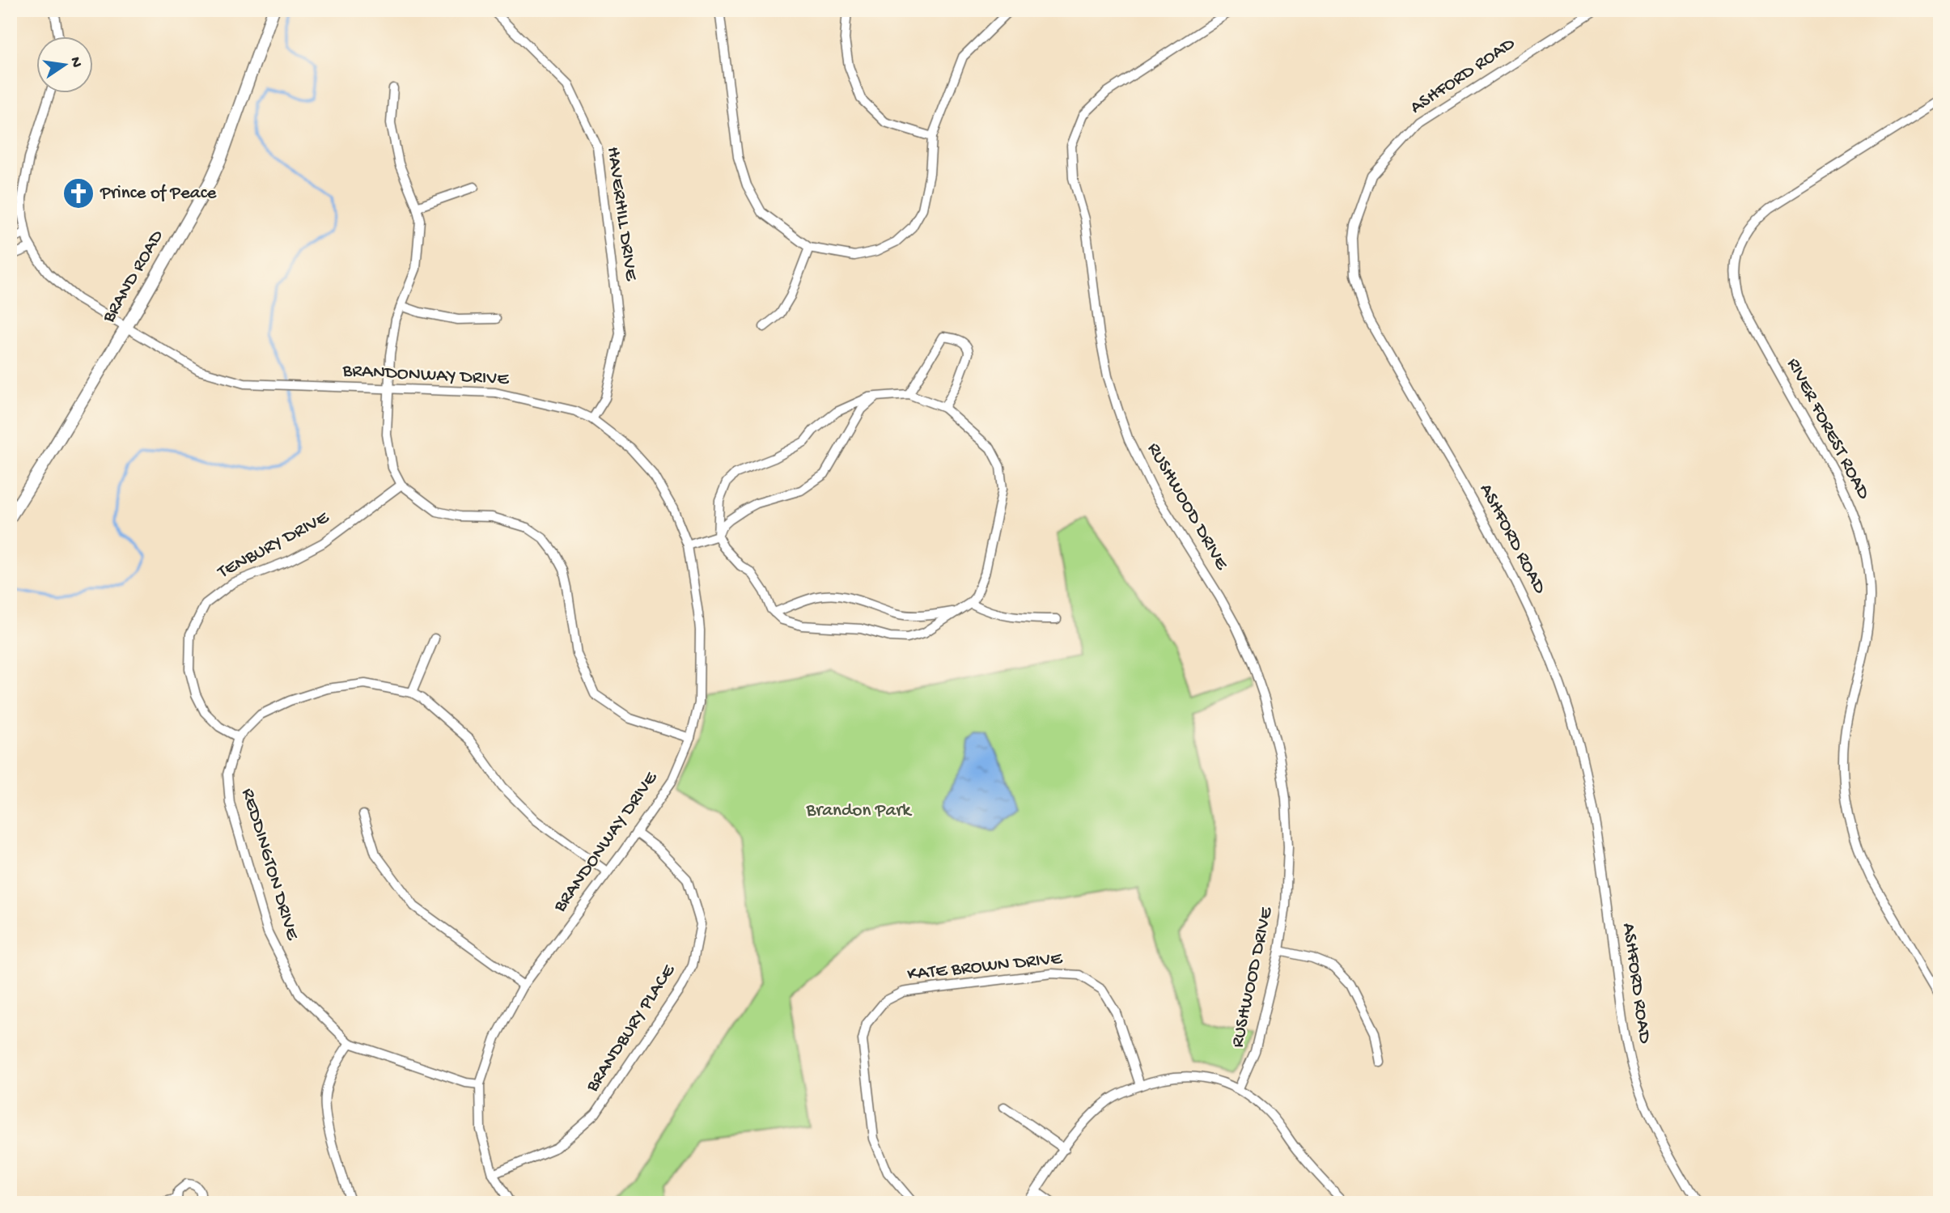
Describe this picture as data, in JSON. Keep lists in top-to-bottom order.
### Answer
{
  "streets": {
    "main road": ["BRAND ROAD"],
    "street": [
      "ASHFORD ROAD",
      "HAVERHILL DRIVE",
      "BRANDONWAY DRIVE",
      "RIVER FOREST ROAD",
      "RUSHWOOD DRIVE",
      "TENBURY DRIVE",
      "REDDINGTON DRIVE",
      "KATE BROWN DRIVE",
      "BRANDBURY PLACE"
    ]
  },
  "crossings": [
    ["HAVERHILL DRIVE", "BRANDONWAY DRIVE"],
    ["BRAND ROAD", "BRANDONWAY DRIVE"],
    ["BRANDONWAY DRIVE", "REDDINGTON DRIVE"],
    ["BRANDONWAY DRIVE", "BRANDBURY PLACE"],
    ["TENBURY DRIVE", "REDDINGTON DRIVE"]
  ],
  "parks": ["Brandon Park"],
  "places": {
    "church": ["Prince of Peace"]
  },
  "north": "right"
}
